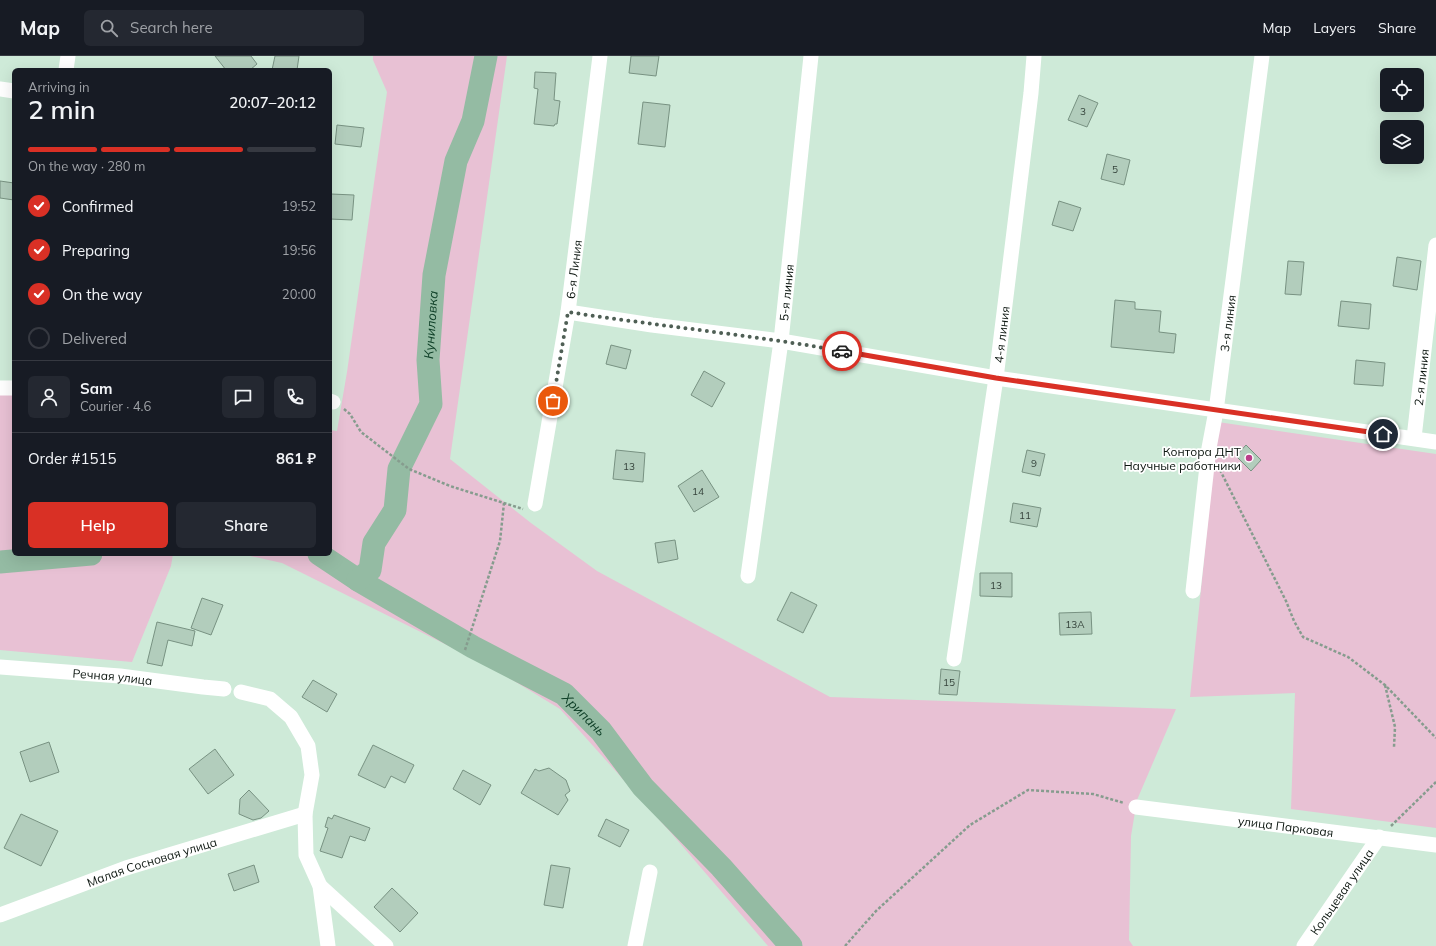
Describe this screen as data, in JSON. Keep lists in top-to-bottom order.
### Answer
{
  "streets": {
    "street": [
      "6-я Линия",
      "5-я линия",
      "3-я линия",
      "4-я линия",
      "2-я линия",
      "Речная улица",
      "улица Парковая",
      "Малая Сосновая улица",
      "Кольцевая улица"
    ]
  },
  "crossings": [
    ["улица Парковая", "Кольцевая улица"]
  ],
  "water": ["Куниловка", "Хрипань"],
  "places": ["Контора ДНТ Научные работники"],
  "house_numbers": [
    "3",
    "5",
    "9",
    "13",
    "14",
    "11",
    "13",
    "13А",
    "15"
  ],
  "page": {
    "header": "Map",
    "search": "Search here",
    "nav": ["Map", "Layers", "Share"],
    "heading": ["2 min", "Arriving in", "20:07–20:12"],
    "panel": [
      "Sam",
      "Courier · 4.6",
      "Order #1515",
      "861 ₽"
    ],
    "bar": "On the way · 280 m",
    "list": [
      ["Confirmed", "19:52"],
      ["Preparing", "19:56"],
      ["On the way", "20:00"],
      "Delivered"
    ],
    "buttons": ["Help", "Share"]
  }
}
